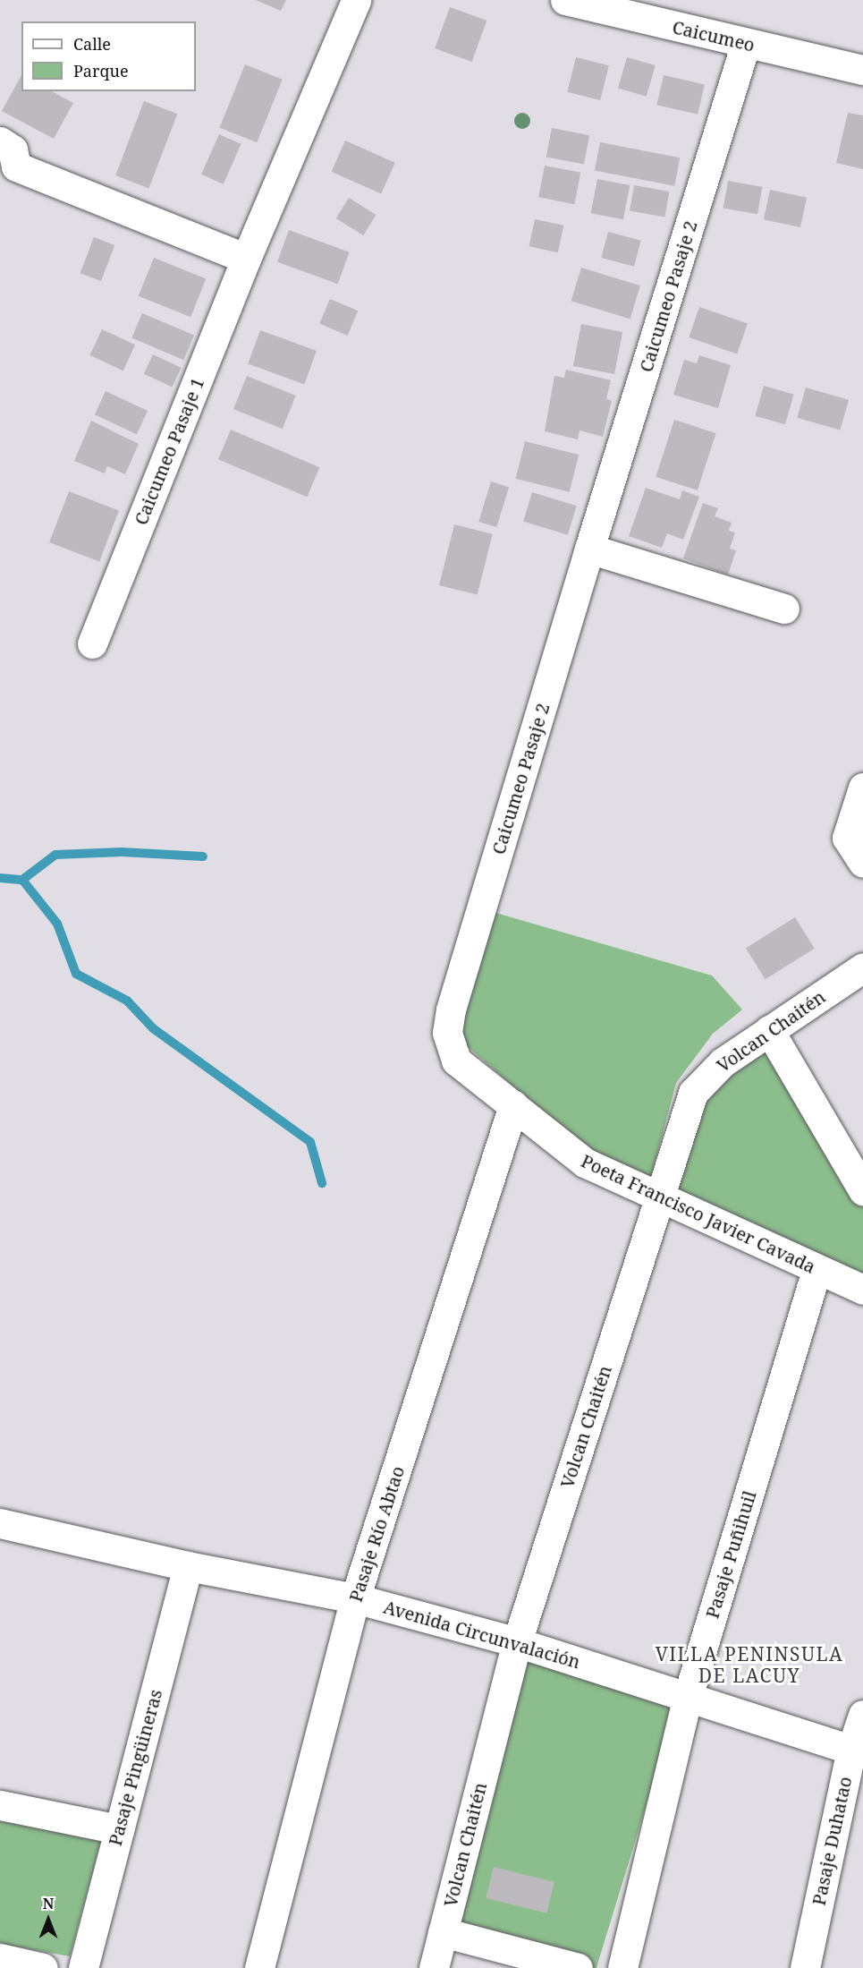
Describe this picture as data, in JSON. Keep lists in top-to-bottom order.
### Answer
{
  "streets": {
    "street": [
      "Caicumeo",
      "Caicumeo Pasaje 2",
      "Caicumeo Pasaje 1",
      "Volcan Chaitén",
      "Poeta Francisco Javier Cavada",
      "Pasaje Río Abtao",
      "Pasaje Puñihuil",
      "Avenida Circunvalación",
      "Pasaje Pingüineras",
      "Pasaje Duhatao"
    ]
  },
  "crossings": [
    ["Caicumeo", "Caicumeo Pasaje 2"],
    ["Caicumeo Pasaje 2", "Poeta Francisco Javier Cavada"],
    ["Volcan Chaitén", "Poeta Francisco Javier Cavada"],
    ["Volcan Chaitén", "Avenida Circunvalación"],
    ["Poeta Francisco Javier Cavada", "Pasaje Río Abtao"],
    ["Poeta Francisco Javier Cavada", "Pasaje Puñihuil"],
    ["Pasaje Río Abtao", "Avenida Circunvalación"],
    ["Pasaje Puñihuil", "Avenida Circunvalación"],
    ["Avenida Circunvalación", "Pasaje Pingüineras"],
    ["Avenida Circunvalación", "Pasaje Duhatao"]
  ],
  "districts": ["VILLA PENINSULA DE LACUY"],
  "legend": ["Calle", "Parque"],
  "north": "top"
}
